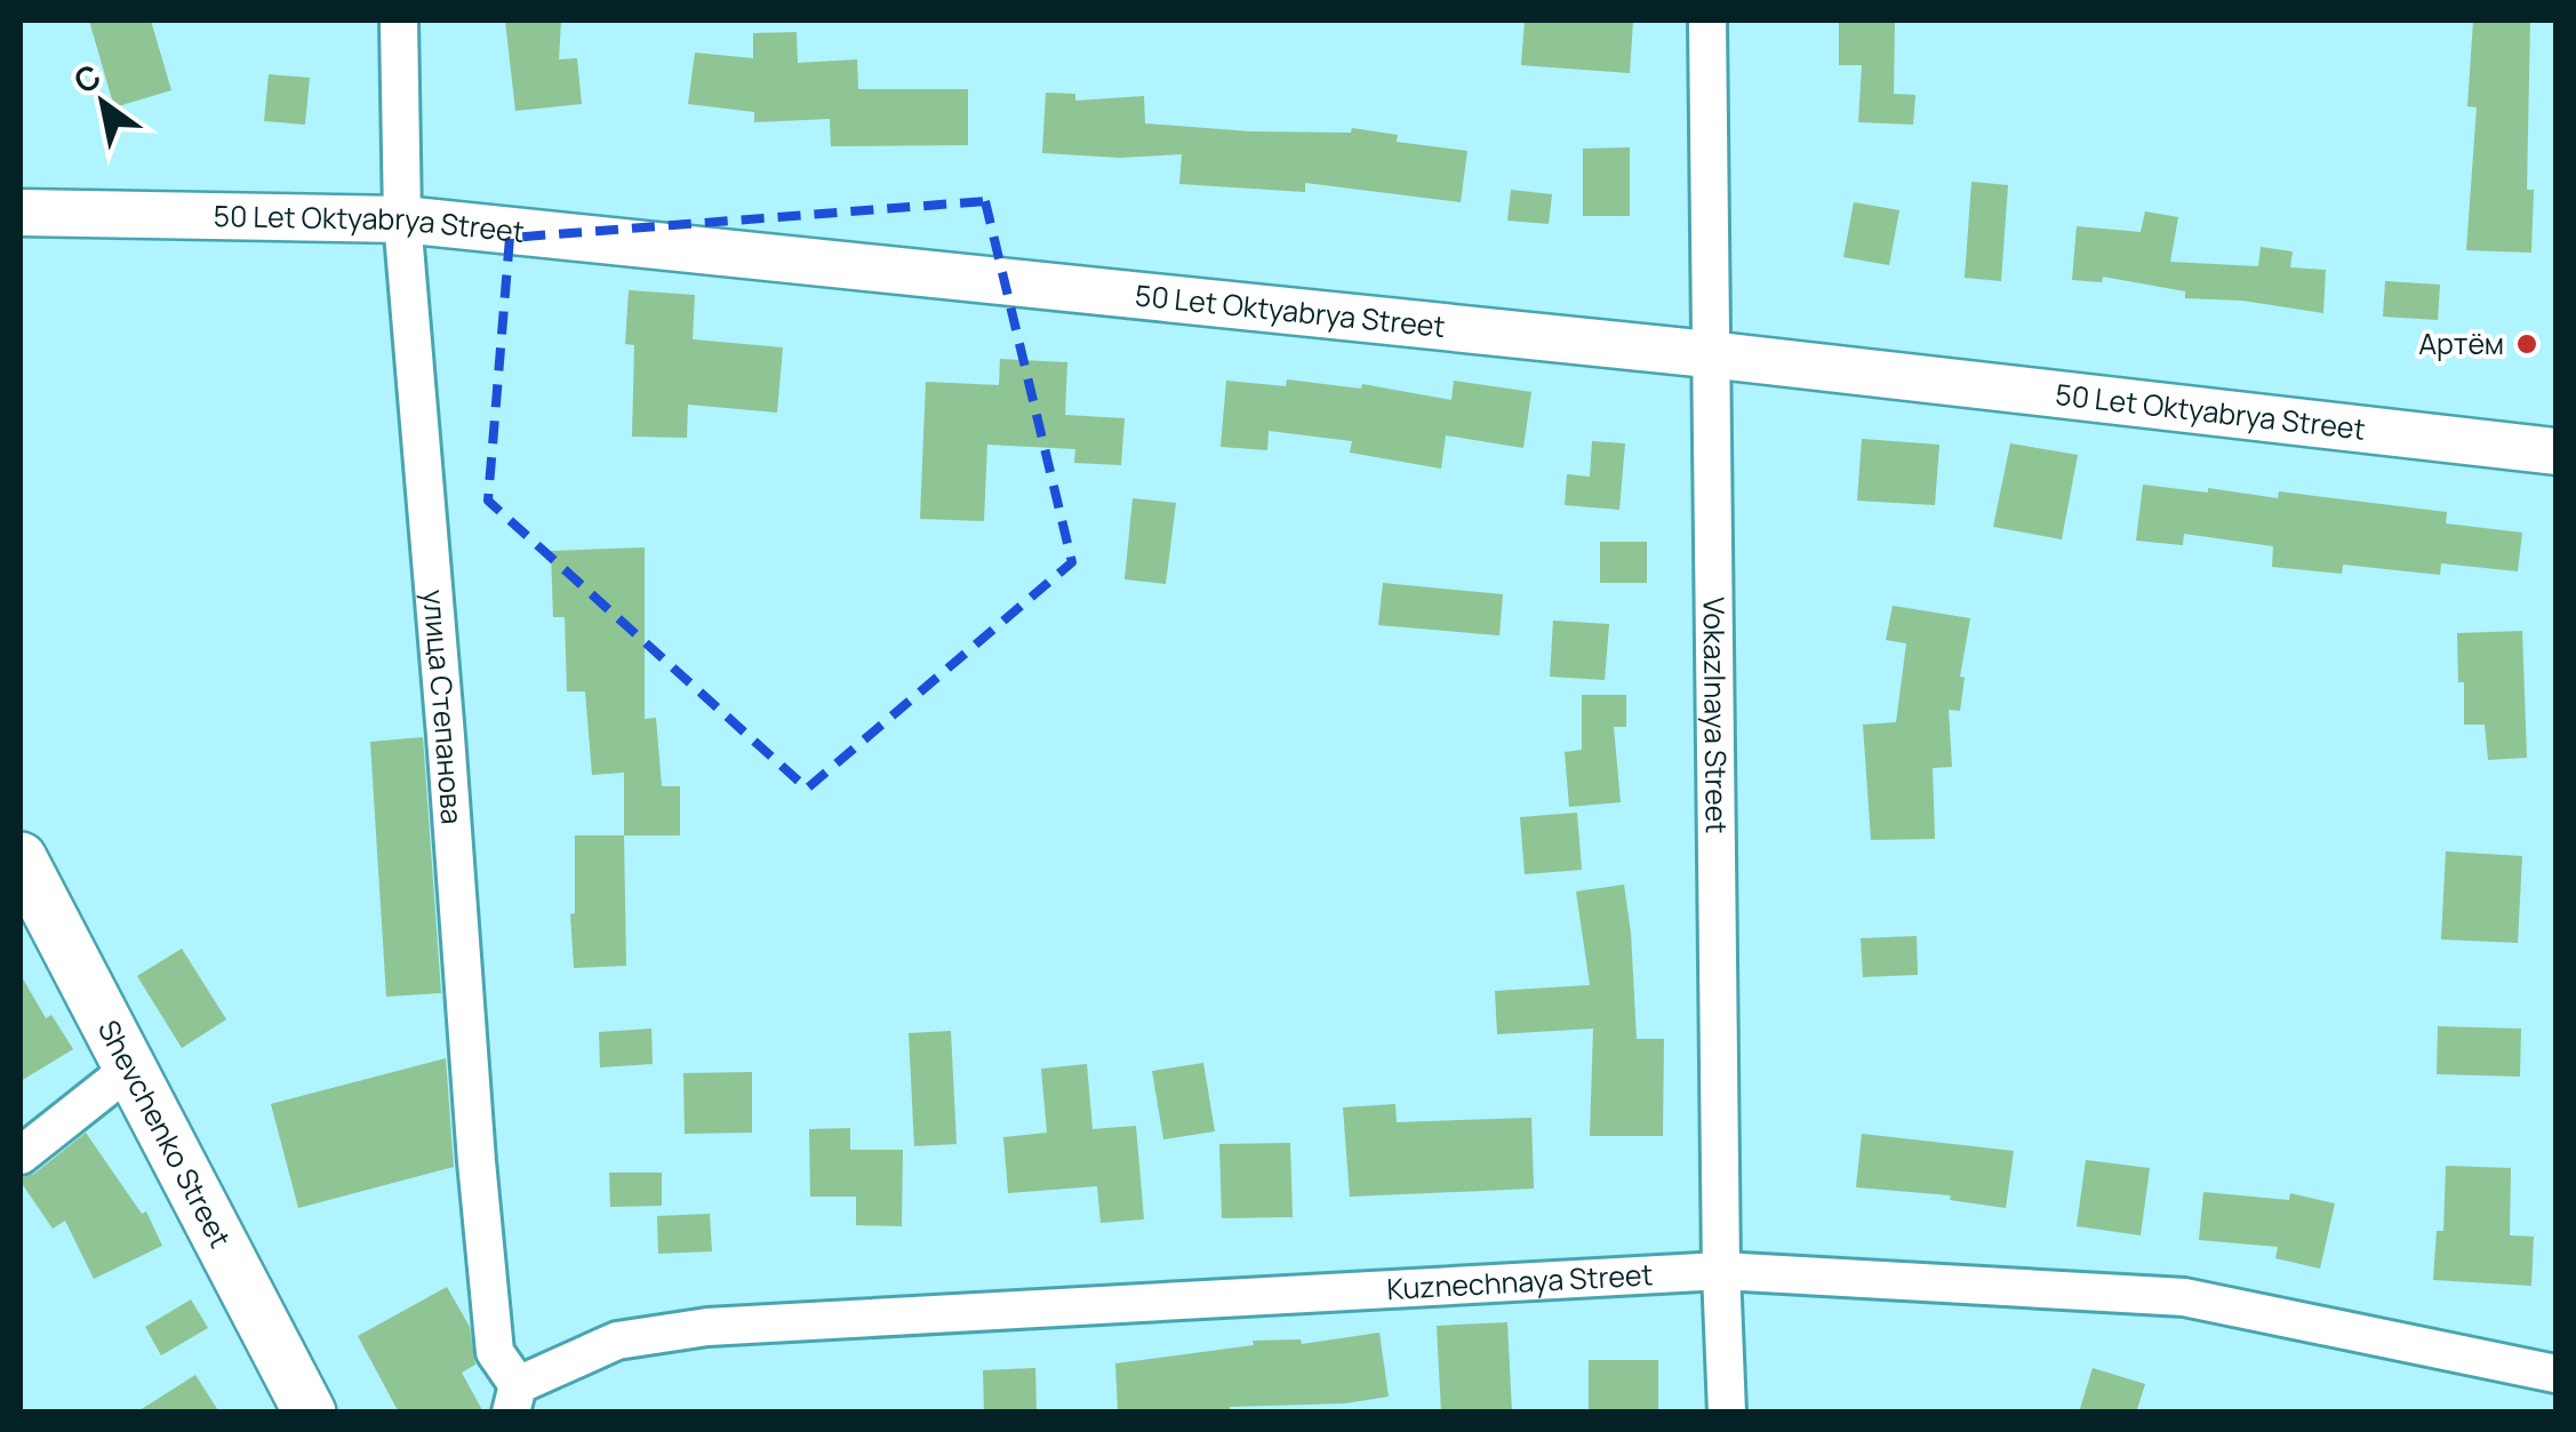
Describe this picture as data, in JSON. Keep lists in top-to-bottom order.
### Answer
{
  "streets": {
    "main road": ["Shevchenko Street"],
    "street": [
      "50 Let Oktyabrya Street",
      "улица Степанова",
      "Vokazlnaya Street",
      "Kuznechnaya Street"
    ]
  },
  "crossings": [
    ["50 Let Oktyabrya Street", "улица Степанова"],
    ["50 Let Oktyabrya Street", "Vokazlnaya Street"],
    ["улица Степанова", "Kuznechnaya Street"],
    ["Vokazlnaya Street", "Kuznechnaya Street"]
  ],
  "places": ["Артём"],
  "north": "top left"
}
